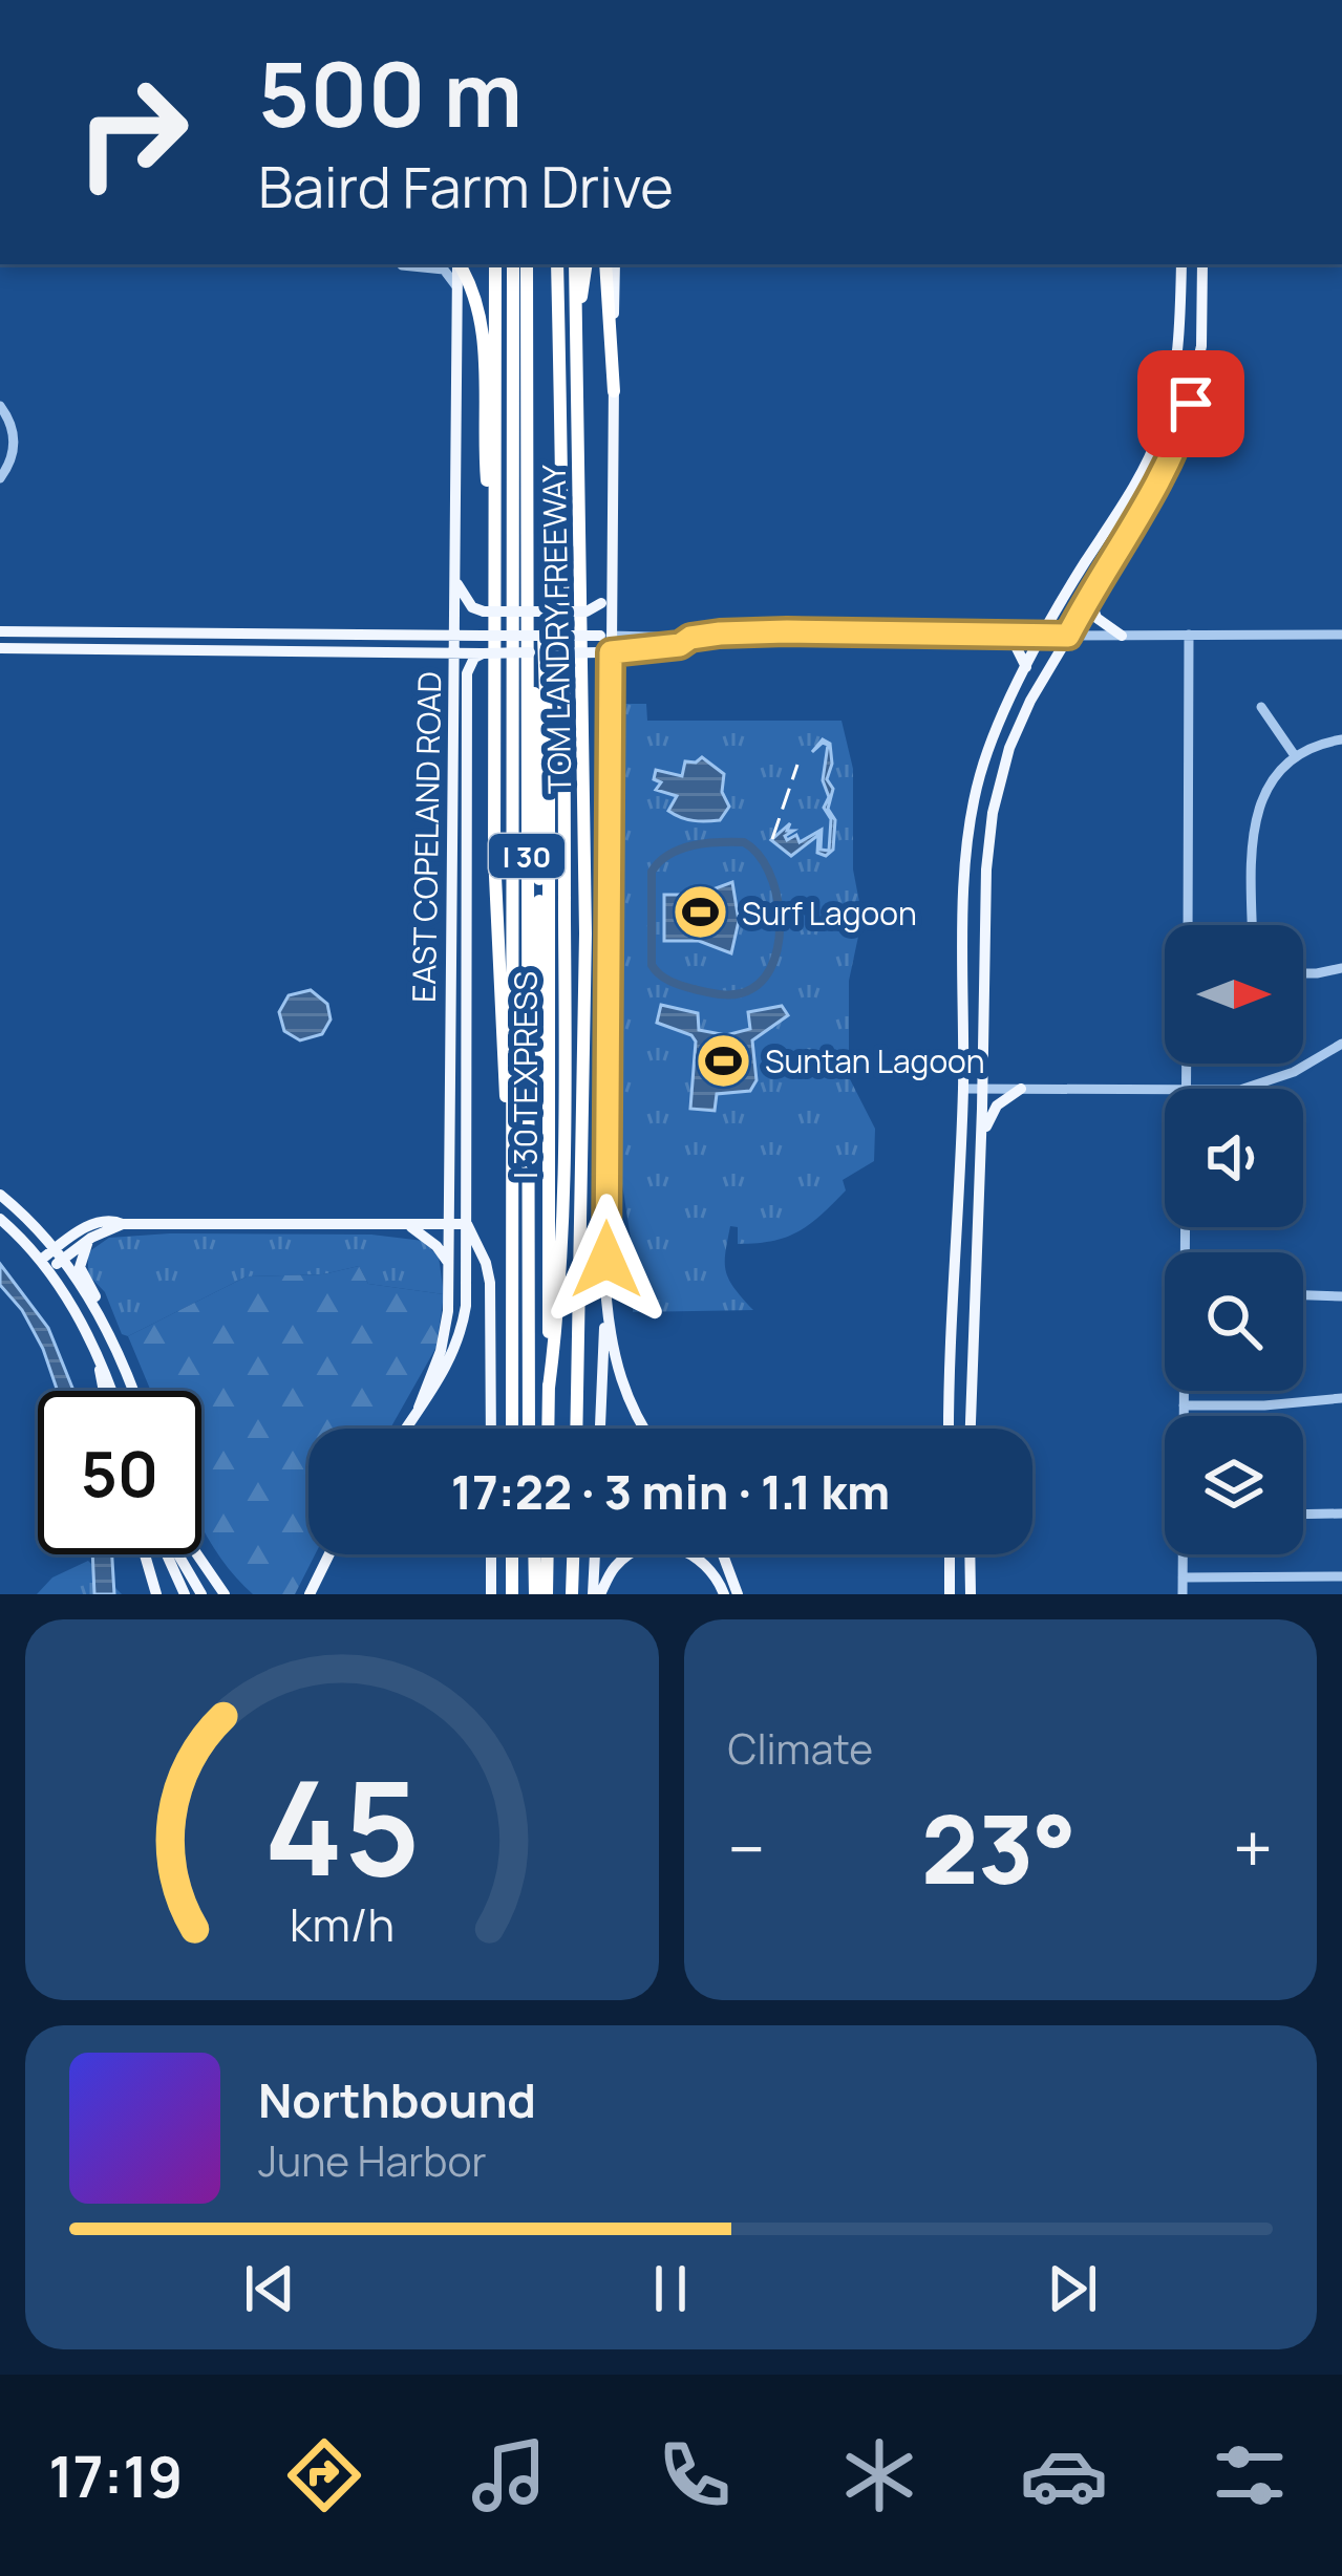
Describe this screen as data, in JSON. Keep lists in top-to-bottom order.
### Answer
{
  "streets": {
    "highway": ["TOM LANDRY FREEWAY", "I 30", "I 30 TEXPRESS"],
    "main road": ["EAST COPELAND ROAD"]
  },
  "places": {
    "sports": ["Surf Lagoon", "Suntan Lagoon"]
  },
  "north": "right",
  "page": {
    "turn": ["500 m", "Baird Farm Drive"],
    "limit": "50",
    "trip": "17:22 · 3 min · 1.1 km",
    "tile": "Climate",
    "heat": ["−", "23°", "+"],
    "song": ["Northbound", "June Harbor"],
    "tabs": "17:19",
    "gauge": ["45", "km/h"]
  }
}
